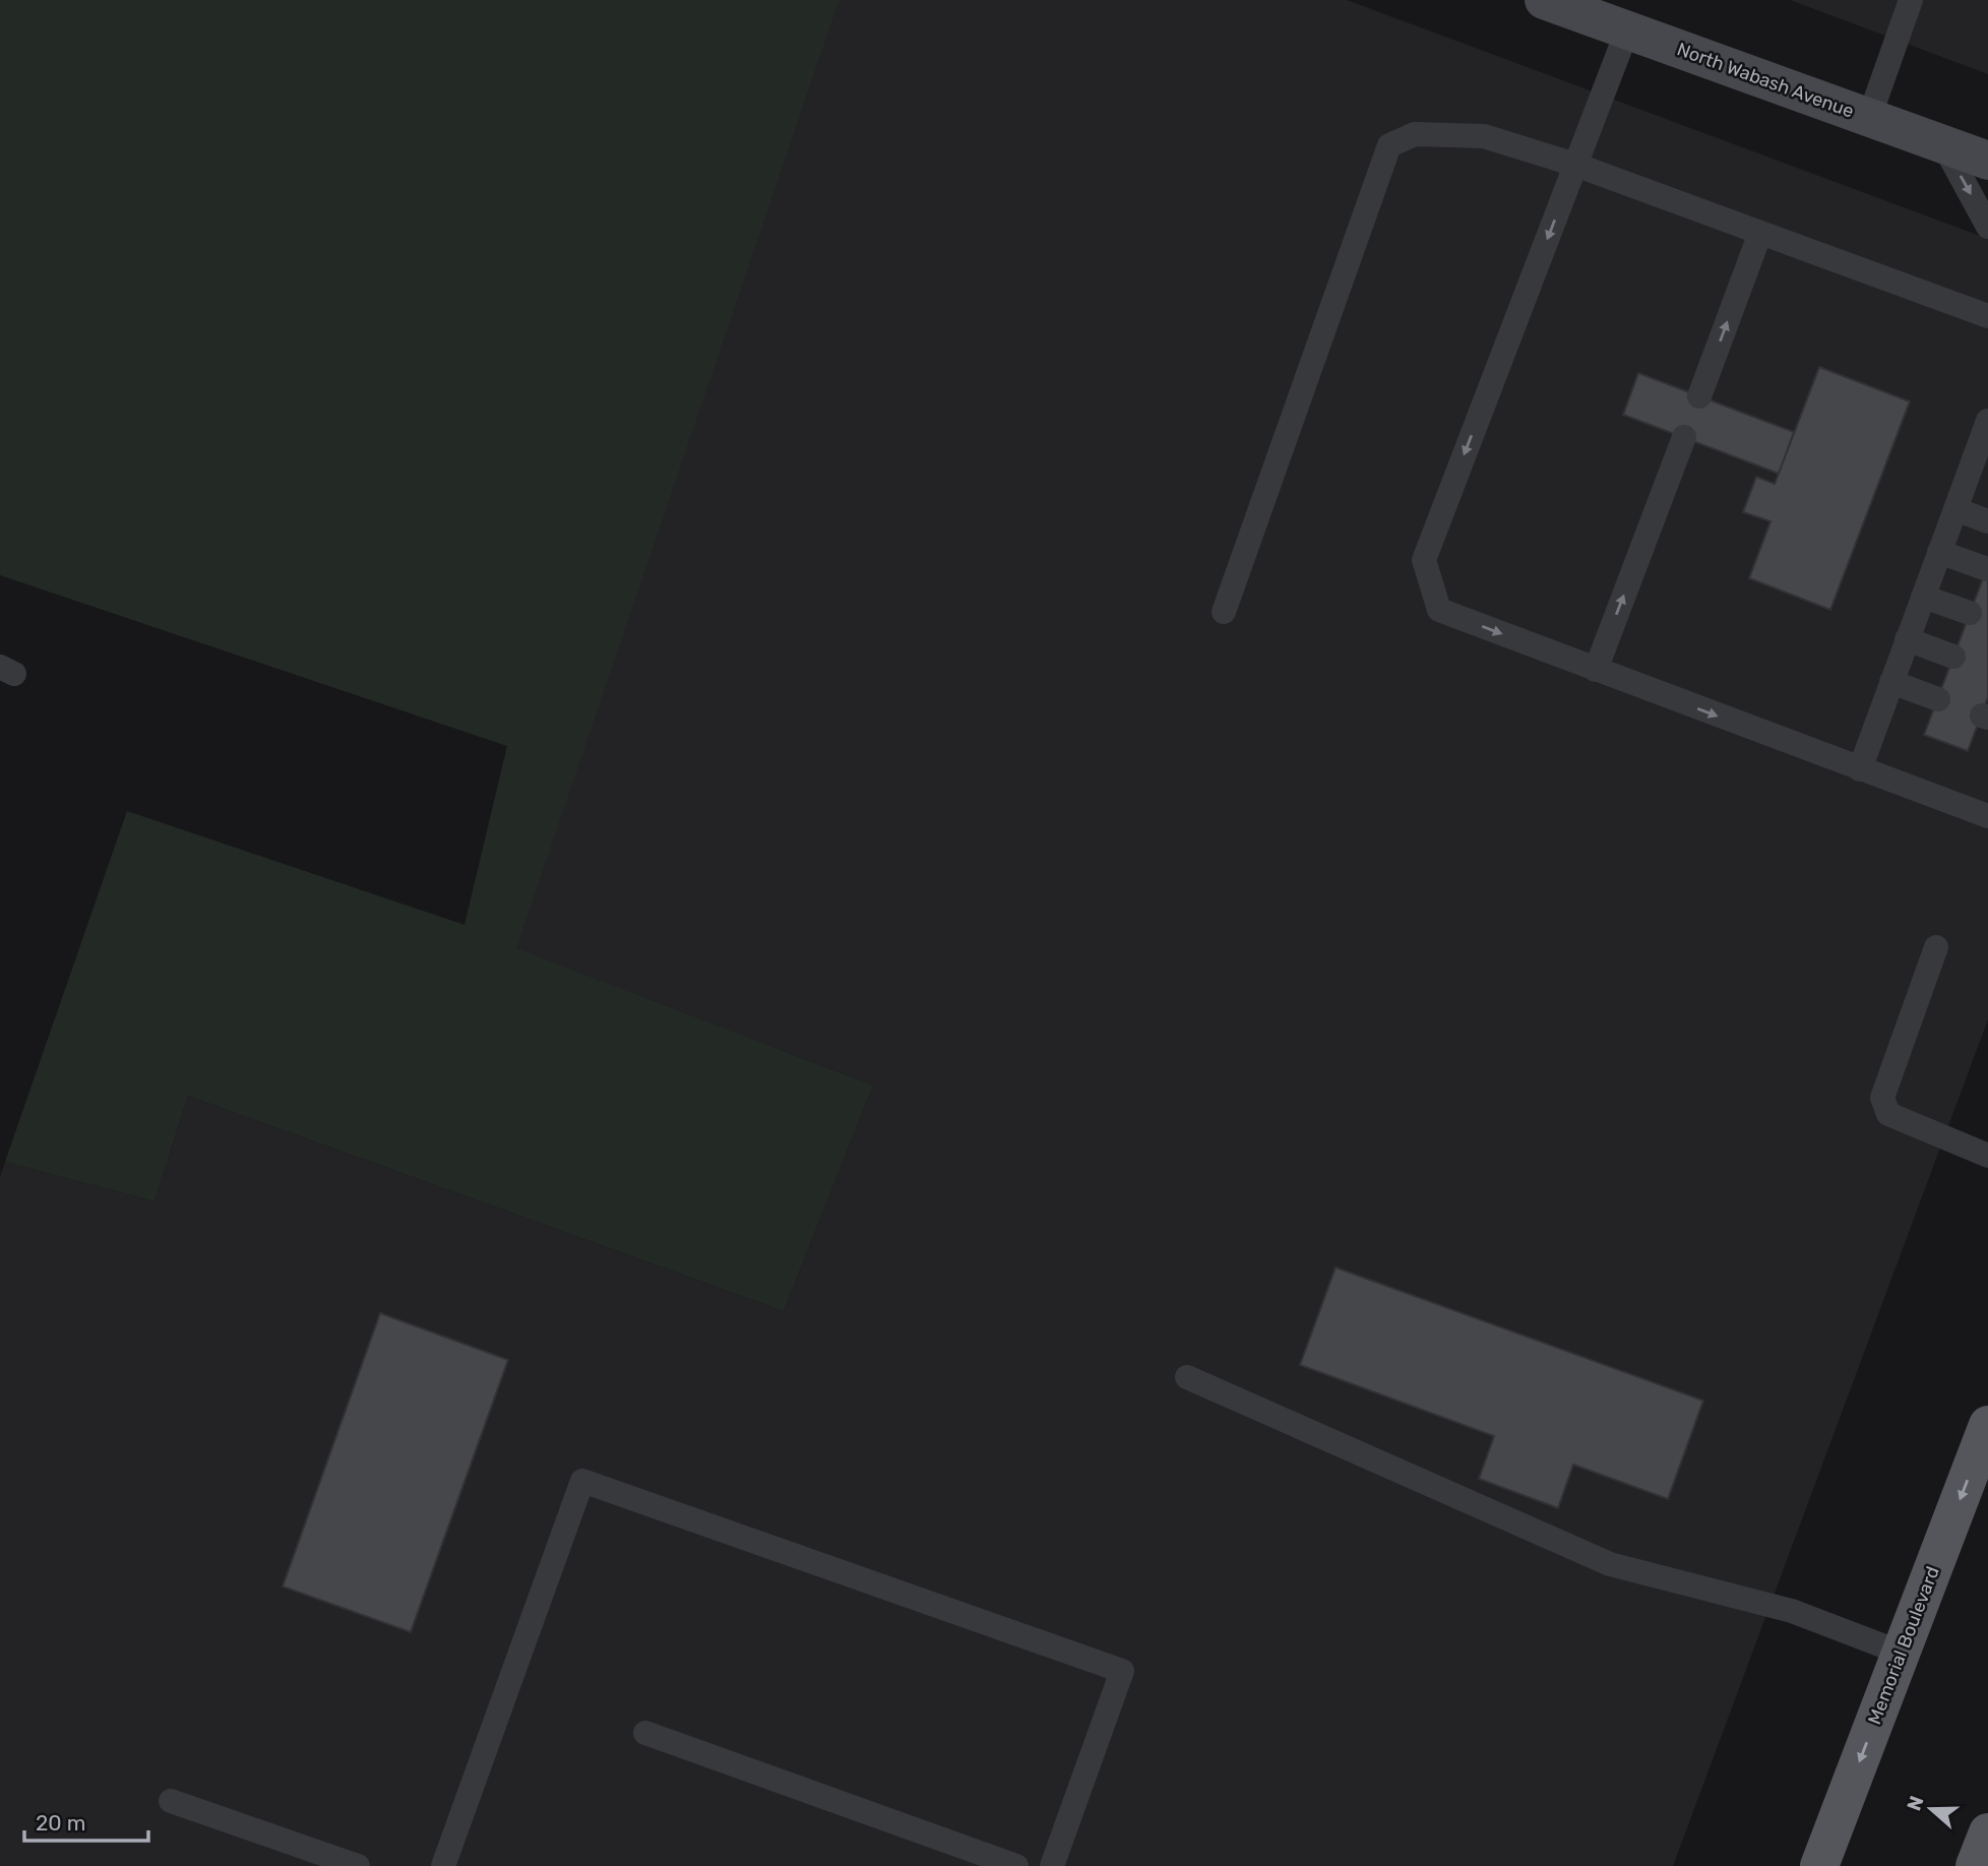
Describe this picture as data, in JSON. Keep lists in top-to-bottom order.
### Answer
{
  "streets": {
    "main road": ["Memorial Boulevard"],
    "street": ["North Wabash Avenue"]
  },
  "one_way": ["Memorial Boulevard"],
  "scale_bar": "20 m",
  "north": "left"
}
